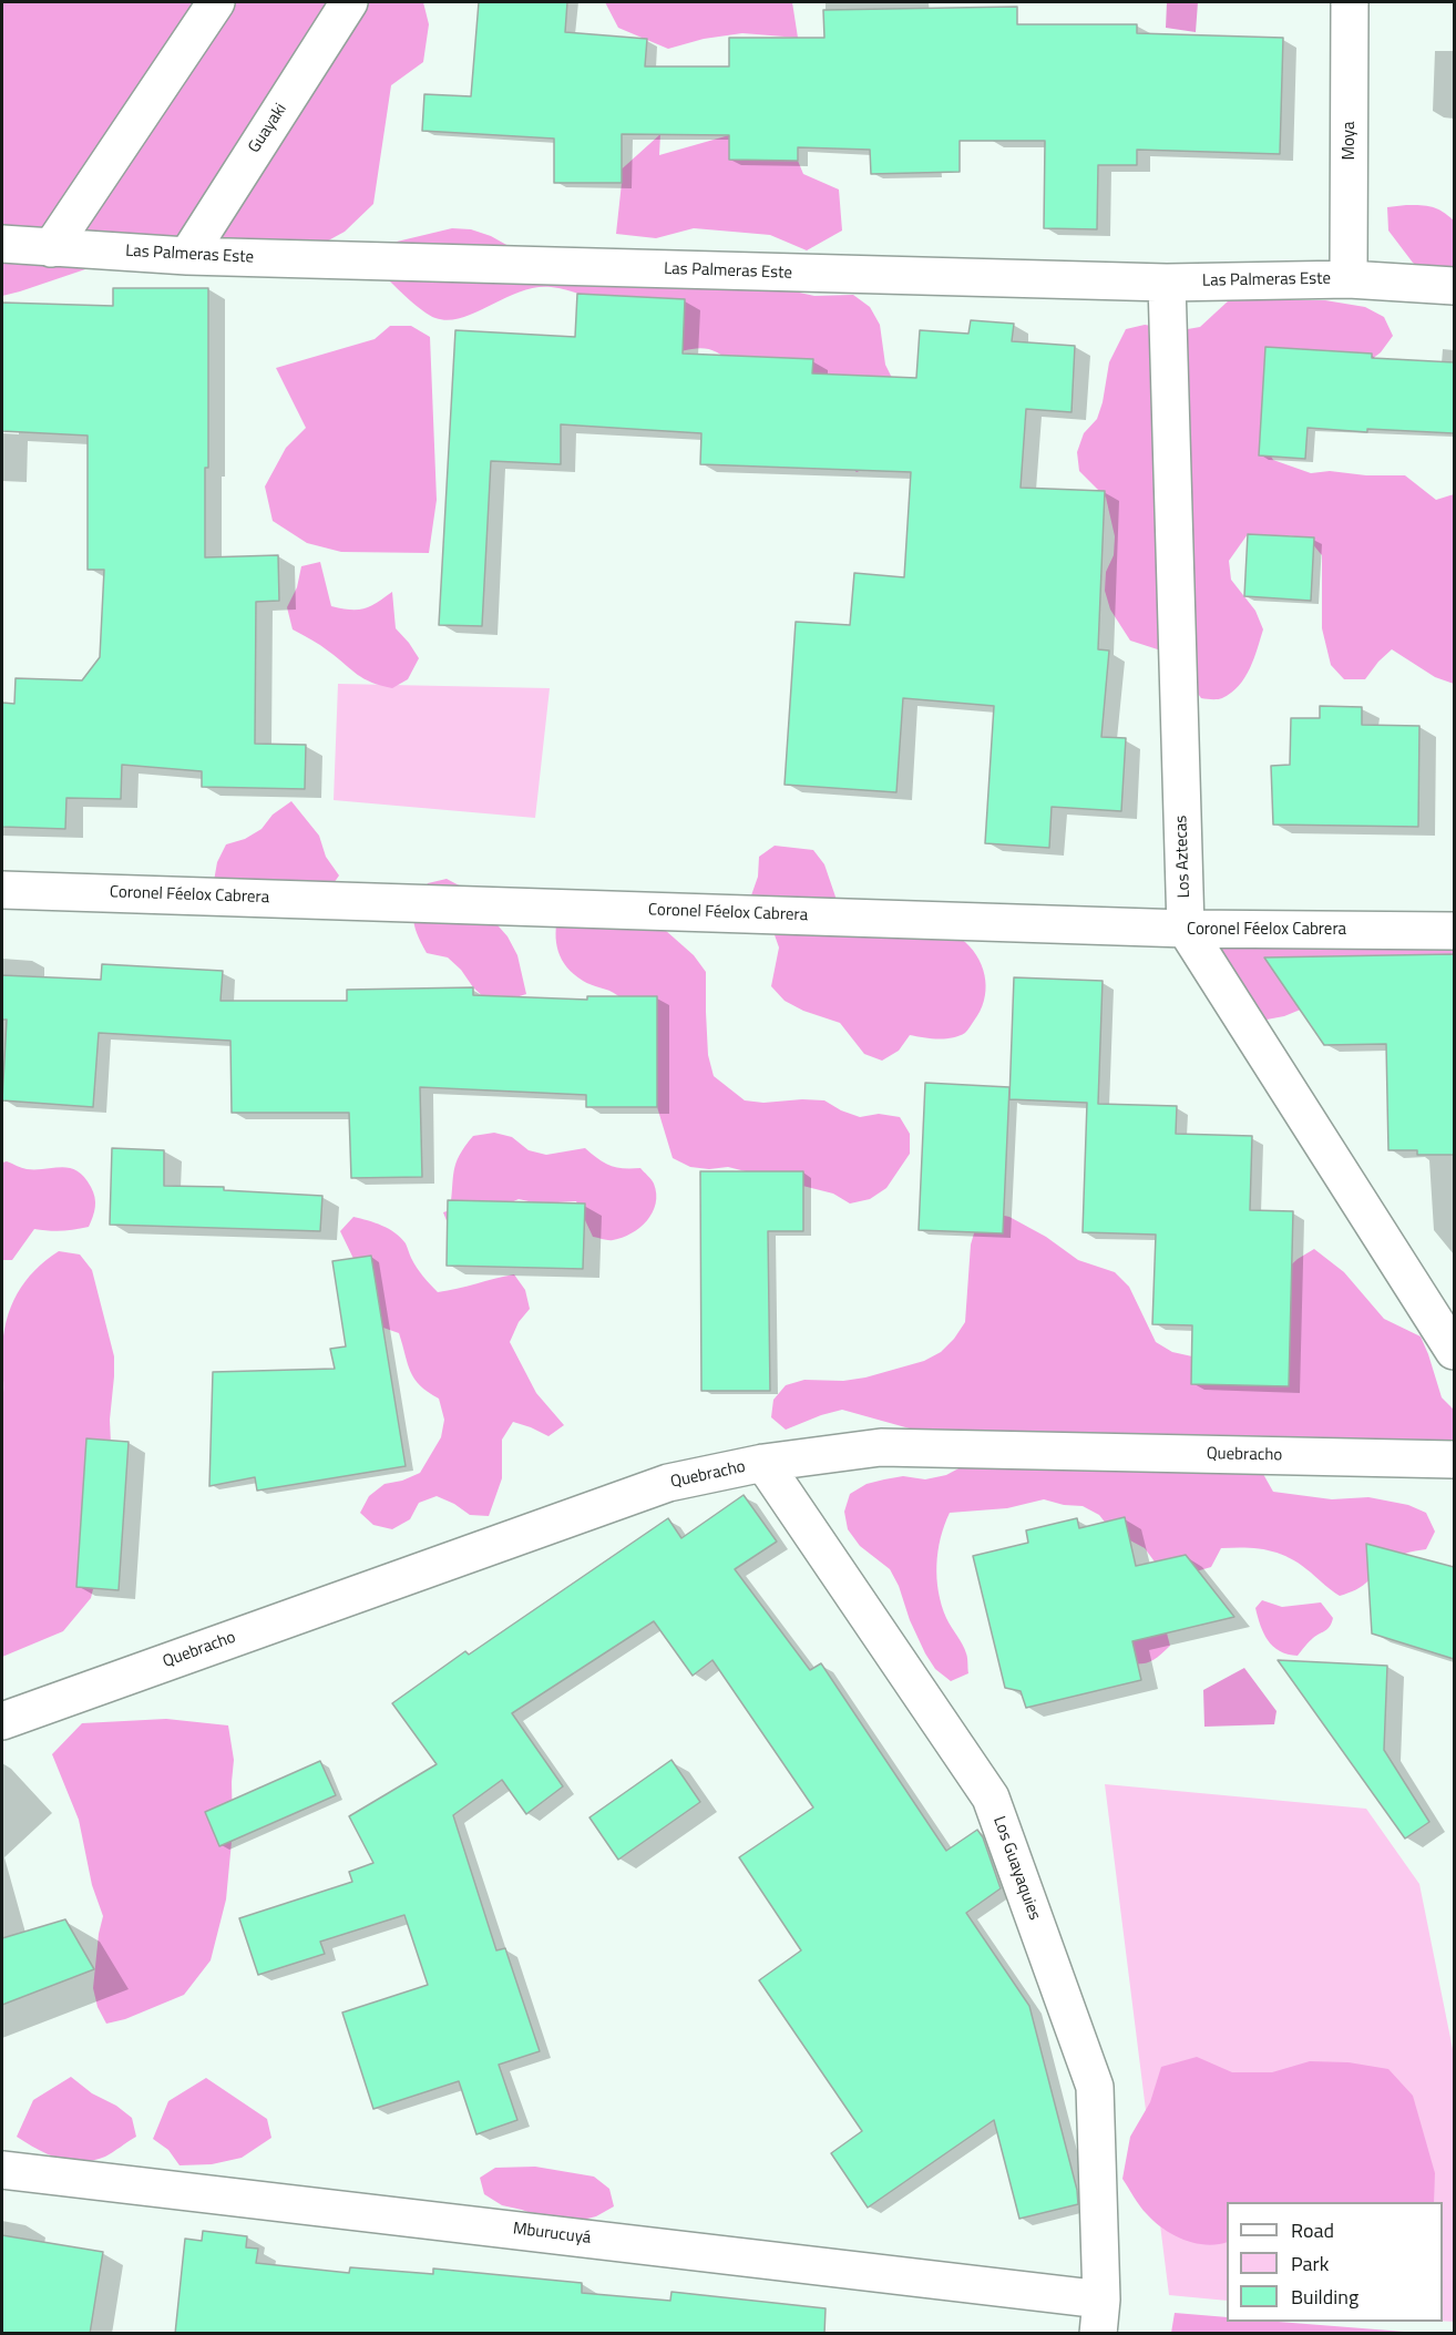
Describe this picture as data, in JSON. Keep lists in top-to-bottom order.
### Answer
{
  "streets": {
    "street": [
      "Guayaki",
      "Moya",
      "Las Palmeras Este",
      "Los Aztecas",
      "Coronel Féelox Cabrera",
      "Quebracho",
      "Los Guayaquies",
      "Mburucuyá"
    ]
  },
  "crossings": [
    ["Guayaki", "Las Palmeras Este"],
    ["Moya", "Las Palmeras Este"],
    ["Las Palmeras Este", "Los Aztecas"],
    ["Los Aztecas", "Coronel Féelox Cabrera"],
    ["Quebracho", "Los Guayaquies"],
    ["Los Guayaquies", "Mburucuyá"]
  ],
  "legend": ["Road", "Park", "Building"]
}
